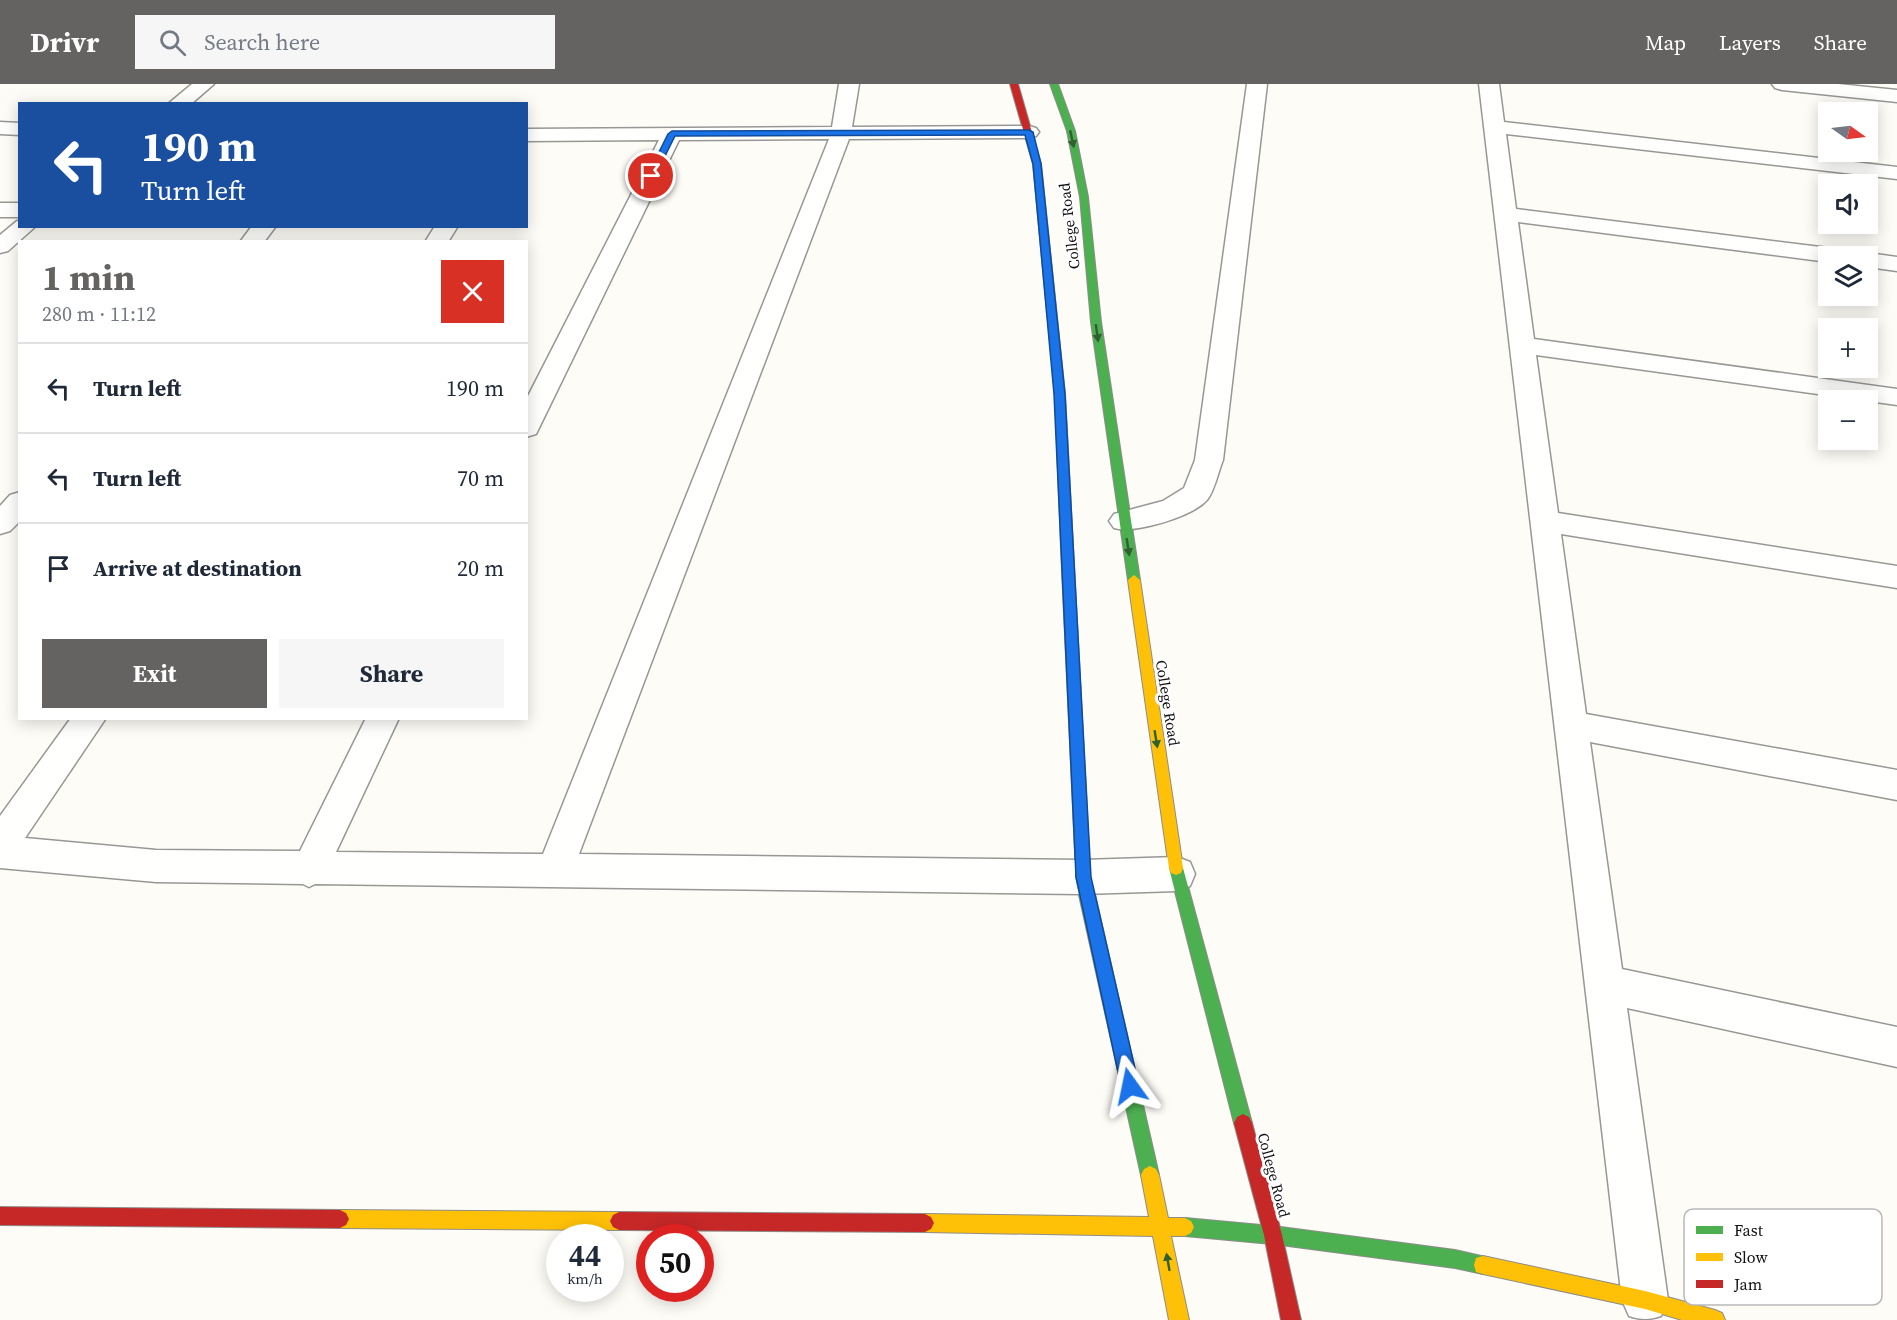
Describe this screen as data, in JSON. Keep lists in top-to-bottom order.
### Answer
{
  "streets": {
    "main road": ["College Road"]
  },
  "legend": ["Fast", "Slow", "Jam"],
  "north": "right",
  "page": {
    "header": "Drivr",
    "search": "Search here",
    "nav": ["Map", "Layers", "Share"],
    "map_buttons": ["+", "−"],
    "turn": ["190 m", "Turn left"],
    "heading": ["1 min", "280 m · 11:12"],
    "list": [
      {
        "name": "Turn left",
        "value": "190 m"
      },
      {
        "name": "Turn left",
        "value": "70 m"
      },
      {
        "name": "Arrive at destination",
        "value": "20 m"
      }
    ],
    "buttons": ["Exit", "Share"],
    "speed": "44 km/h",
    "limit": "50"
  }
}
